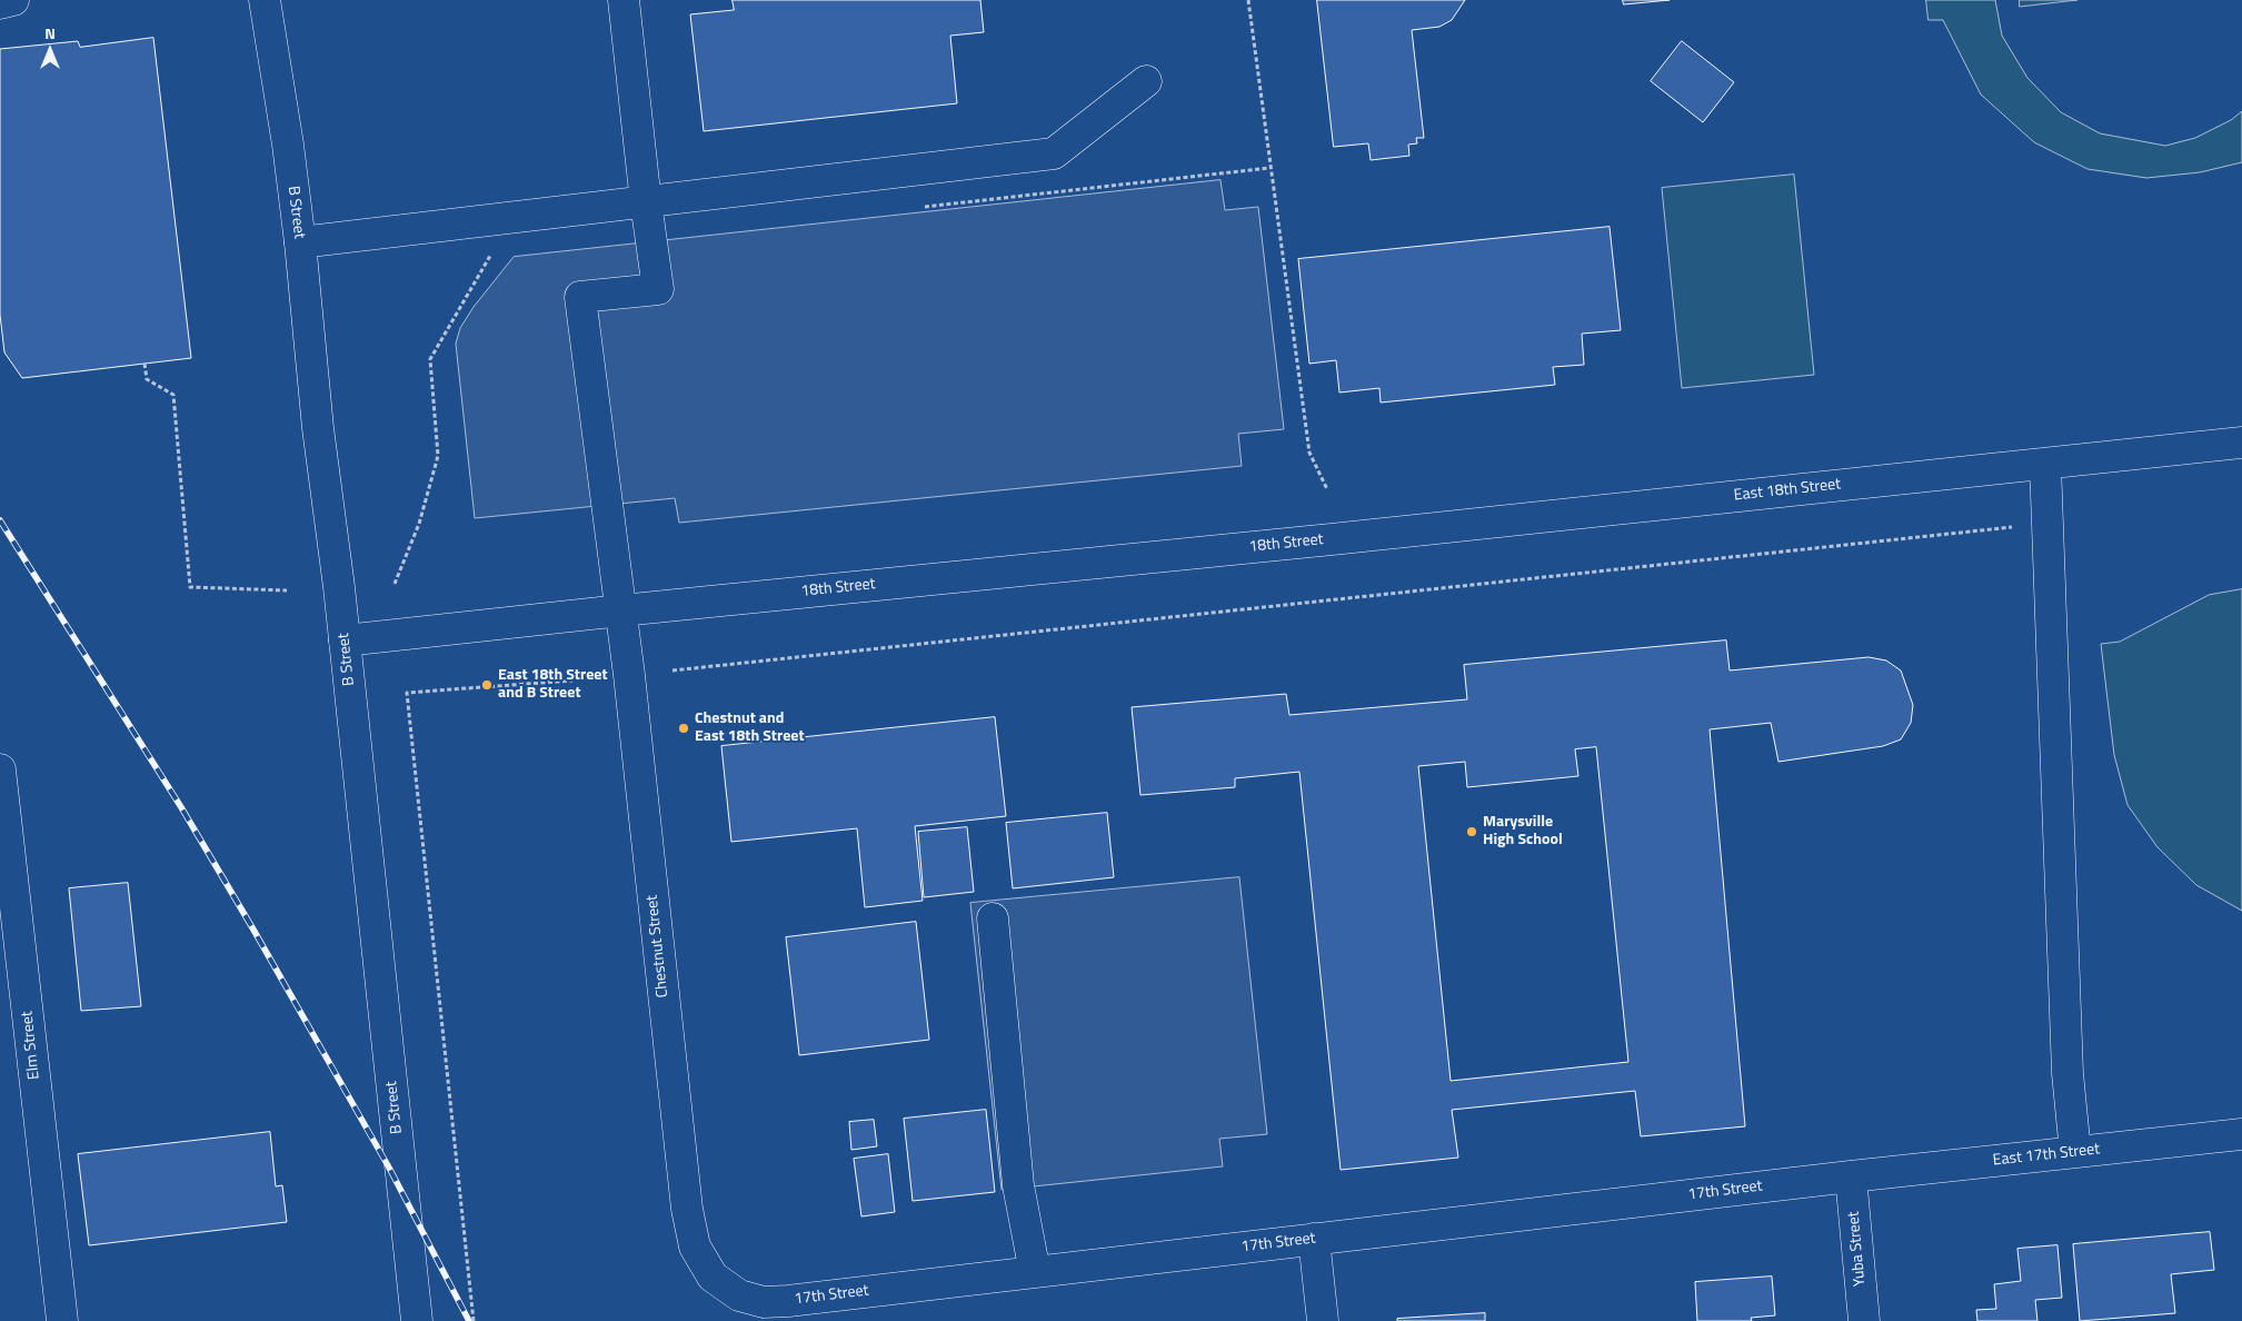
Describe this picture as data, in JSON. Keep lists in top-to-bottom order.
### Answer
{
  "streets": {
    "main road": [
      "B Street",
      "East 18th Street",
      "18th Street",
      "Chestnut Street",
      "Elm Street",
      "East 17th Street",
      "17th Street",
      "Yuba Street"
    ]
  },
  "crossings": [
    ["B Street", "18th Street"],
    ["East 18th Street", "18th Street"],
    ["18th Street", "Chestnut Street"],
    ["Chestnut Street", "17th Street"],
    ["East 17th Street", "17th Street"],
    ["East 17th Street", "Yuba Street"],
    ["17th Street", "Yuba Street"]
  ],
  "places": ["East 18th Street and B Street", "Chestnut and East 18th Street", "Marysville High School"],
  "north": "top"
}
